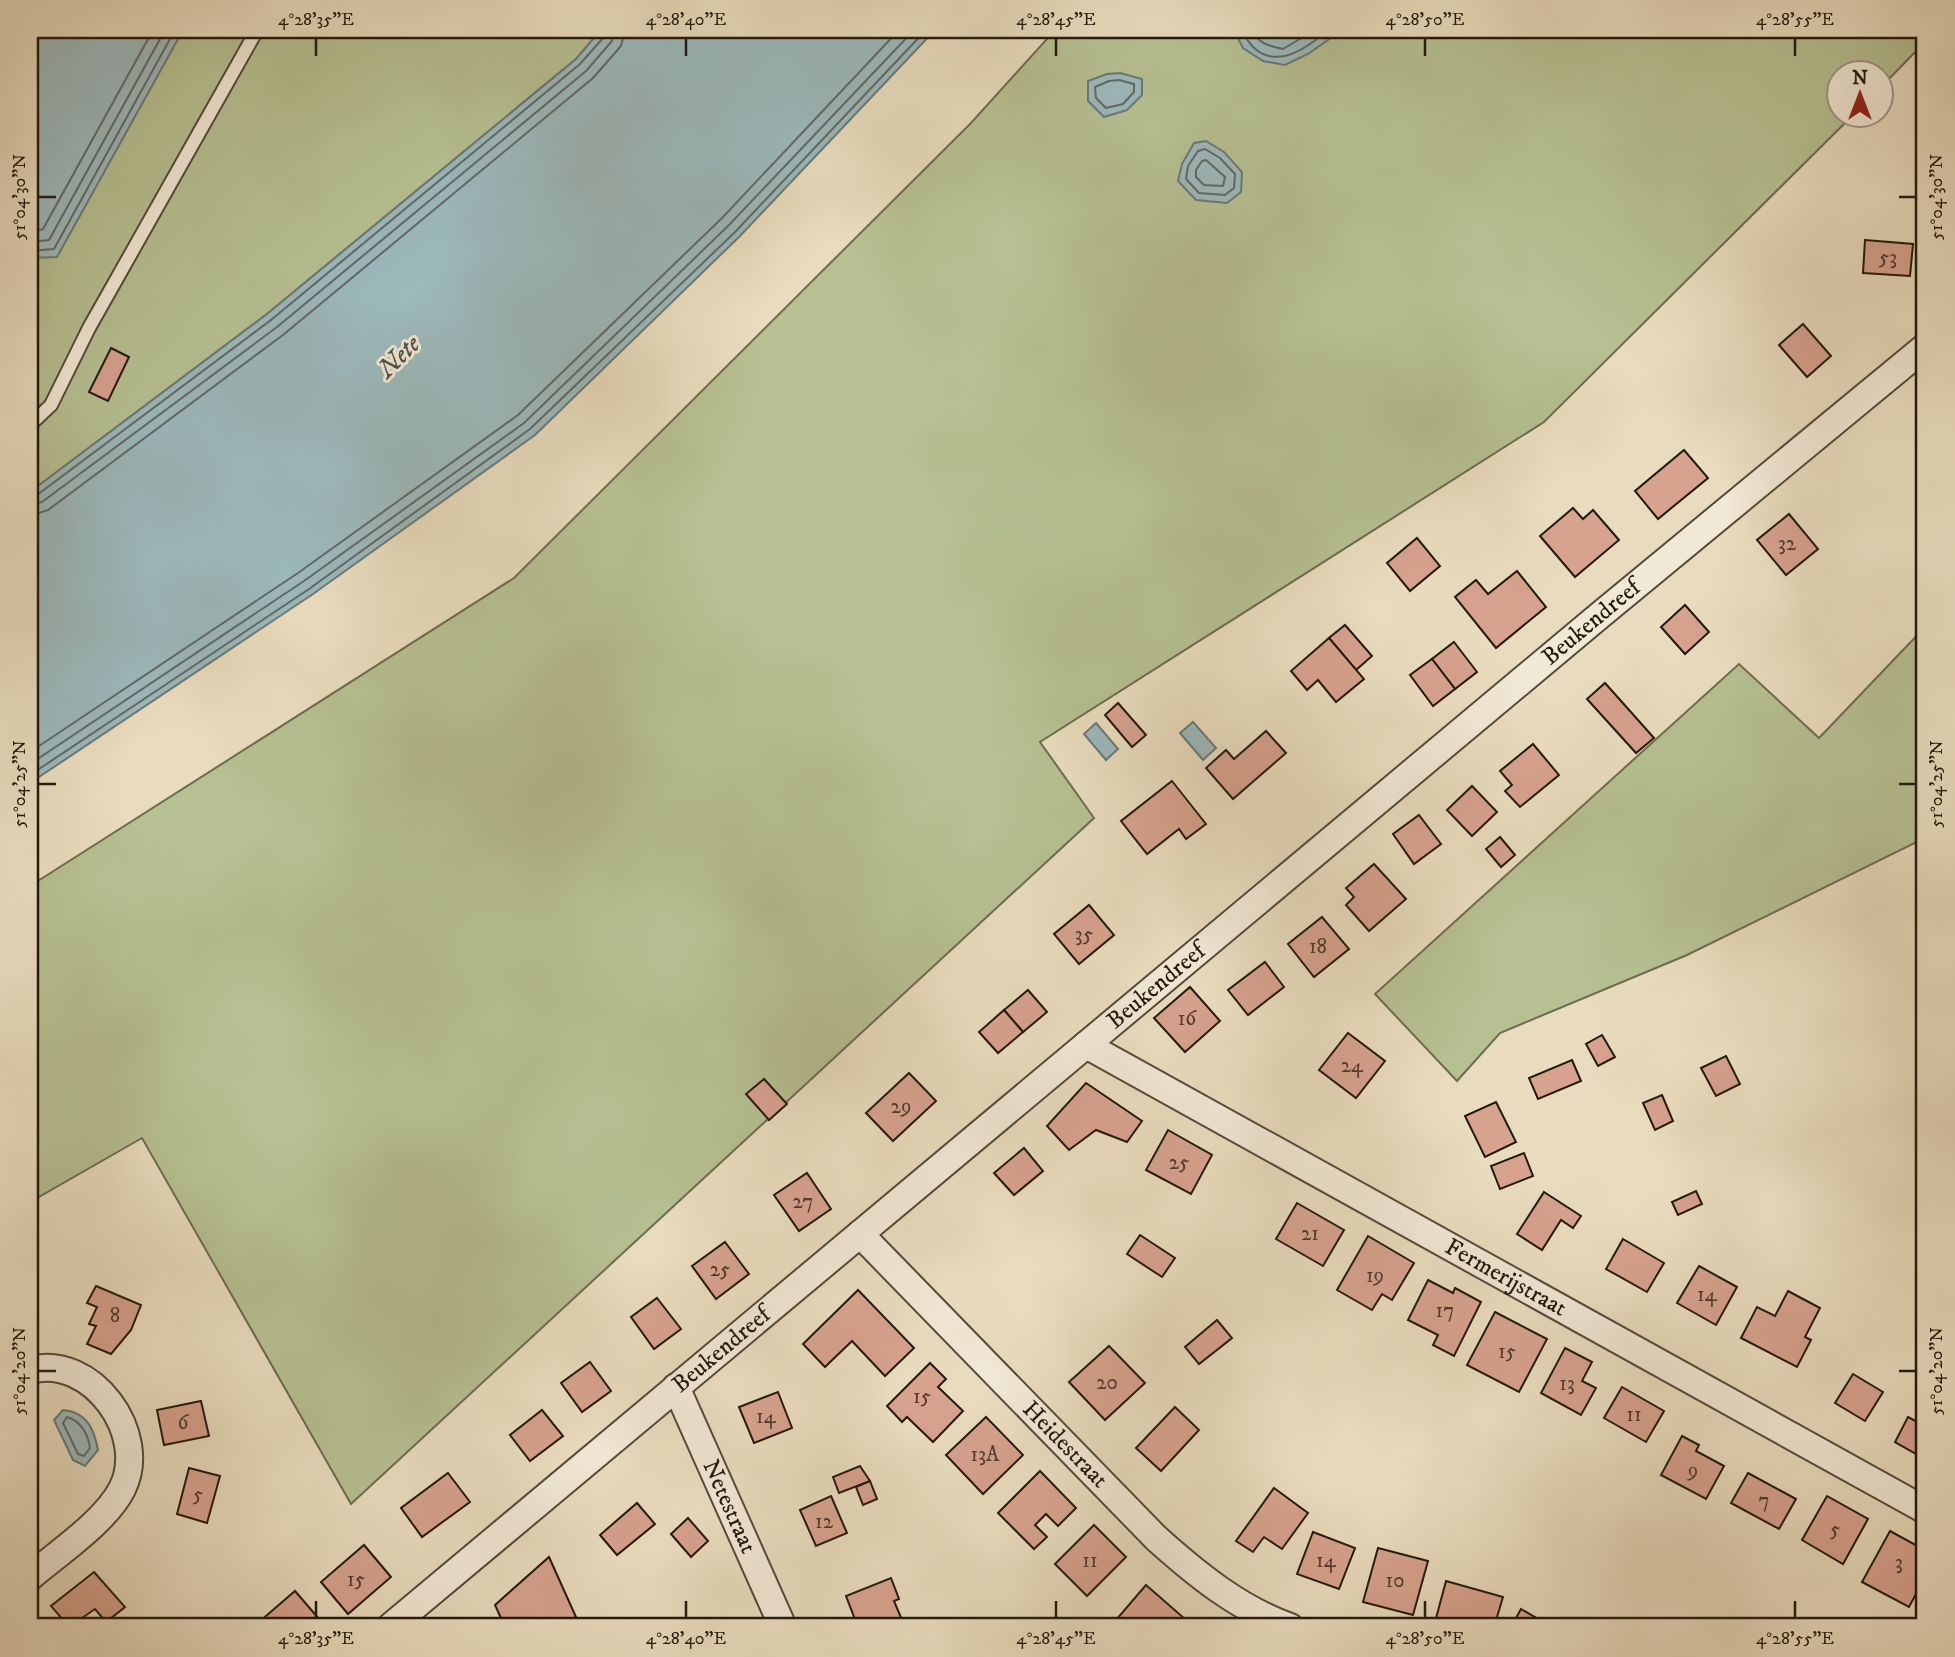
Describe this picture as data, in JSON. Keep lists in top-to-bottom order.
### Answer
{
  "streets": {
    "street": [
      "Beukendreef",
      "Fermerijstraat",
      "Heidestraat",
      "Netestraat"
    ]
  },
  "crossings": [
    ["Beukendreef", "Fermerijstraat"],
    ["Beukendreef", "Heidestraat"],
    ["Beukendreef", "Netestraat"]
  ],
  "water": ["Nete"],
  "house_numbers": [
    "53",
    "32",
    "35",
    "18",
    "16",
    "24",
    "29",
    "25",
    "27",
    "21",
    "25",
    "19",
    "14",
    "17",
    "8",
    "15",
    "20",
    "13",
    "15",
    "11",
    "14",
    "6",
    "13A",
    "9",
    "5",
    "7",
    "12",
    "5",
    "11",
    "14",
    "3",
    "15",
    "10"
  ],
  "north": "top",
  "coordinates": [
    "4°28'35\"E",
    "4°28'40\"E",
    "4°28'45\"E",
    "4°28'50\"E",
    "4°28'55\"E",
    "51°04'30\"N",
    "51°04'25\"N",
    "51°04'20\"N"
  ]
}
